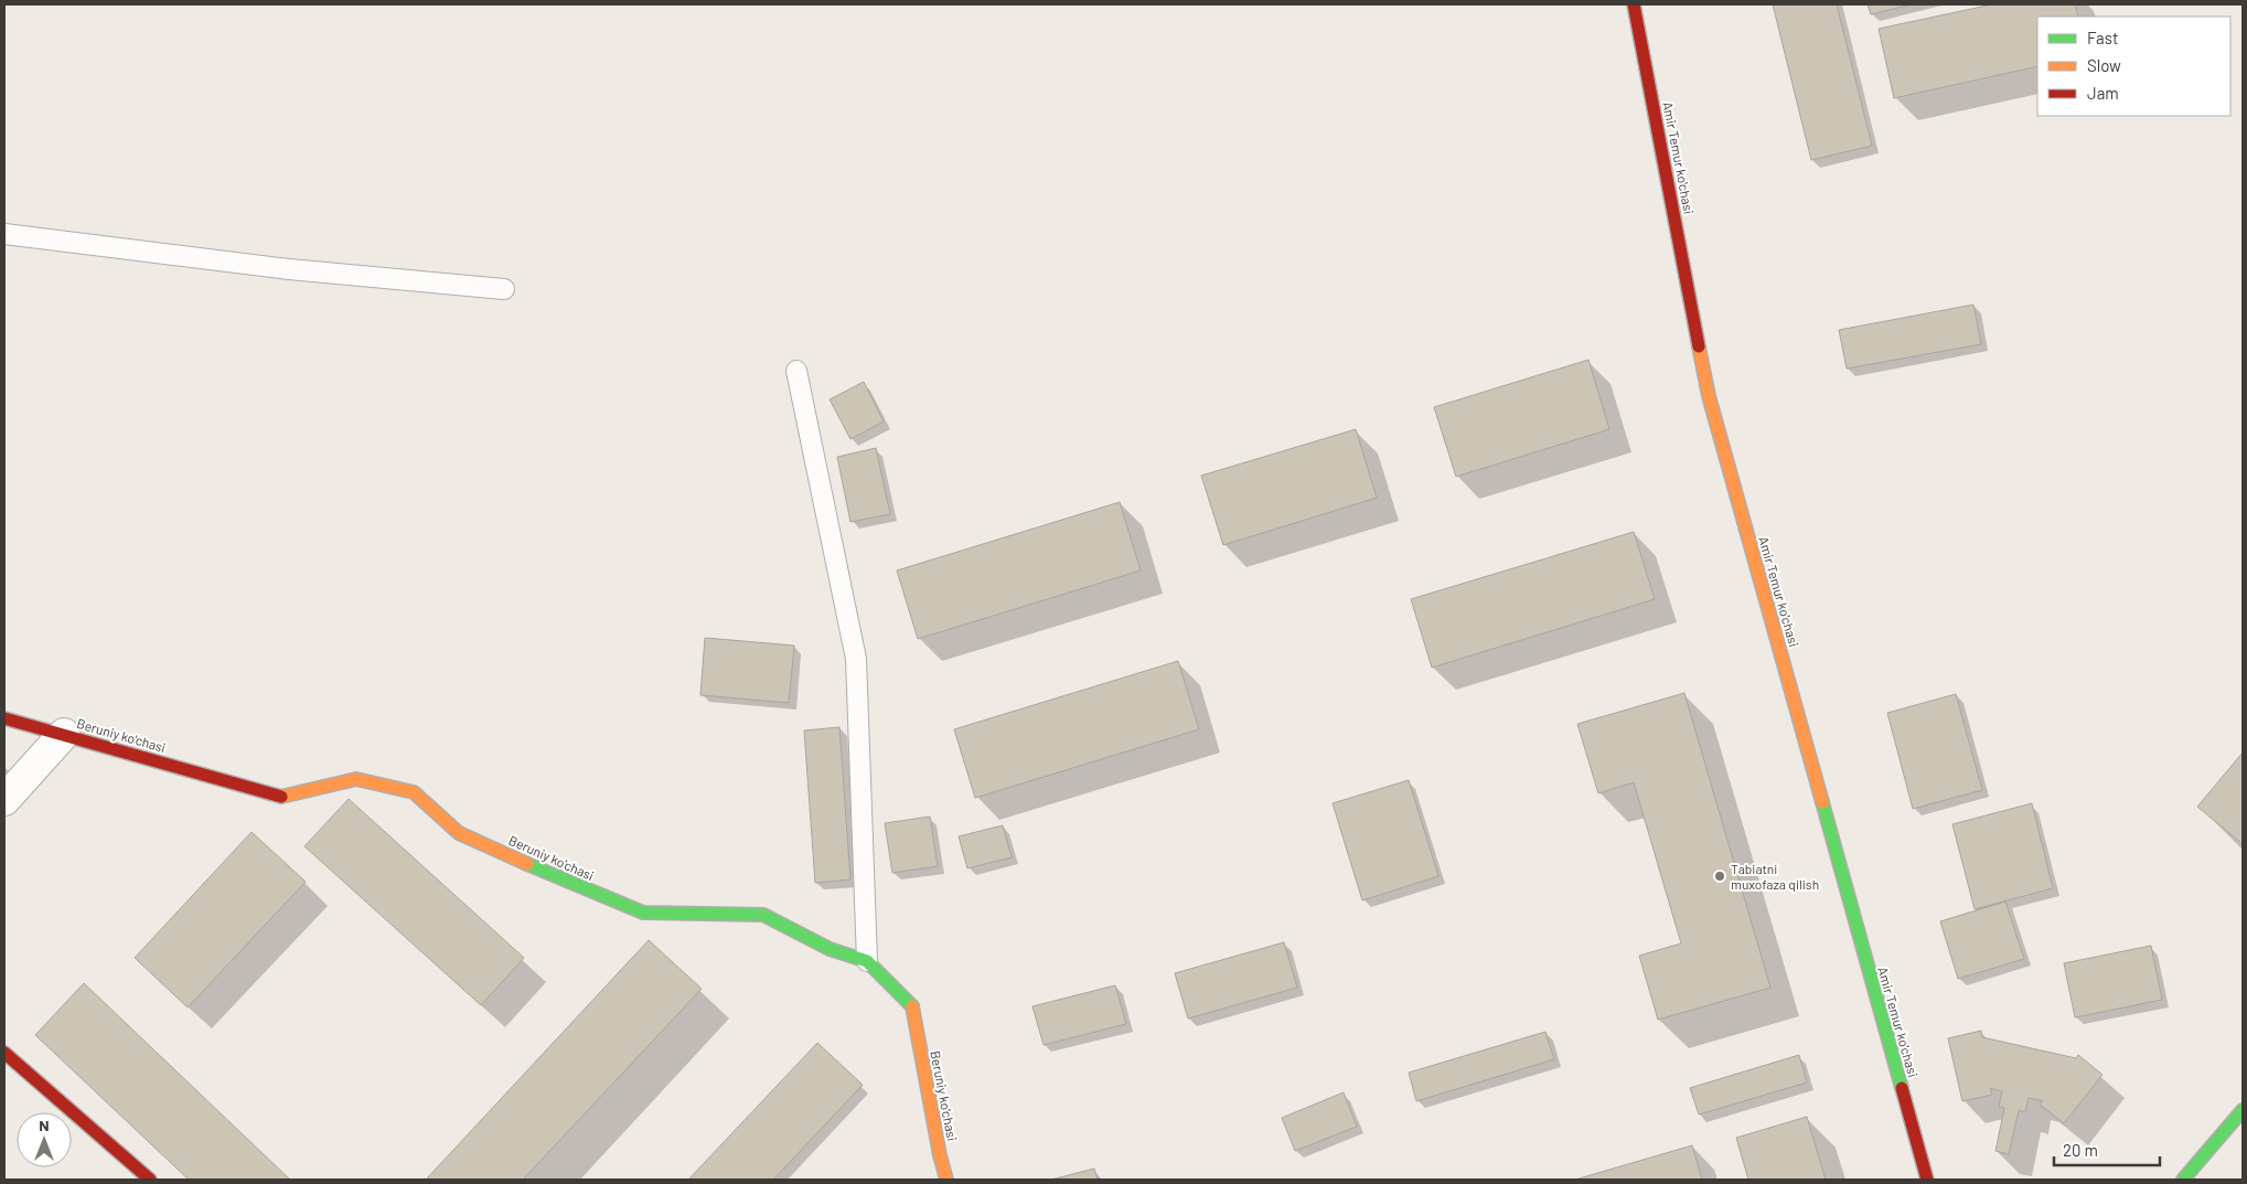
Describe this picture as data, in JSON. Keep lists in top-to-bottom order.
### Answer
{
  "streets": {
    "street": ["Amir Temur ko'chasi", "Beruniy ko'chasi"]
  },
  "places": ["Tabiatni muxofaza qilish"],
  "legend": ["Fast", "Slow", "Jam"],
  "scale_bar": "20 m",
  "north": "top"
}
